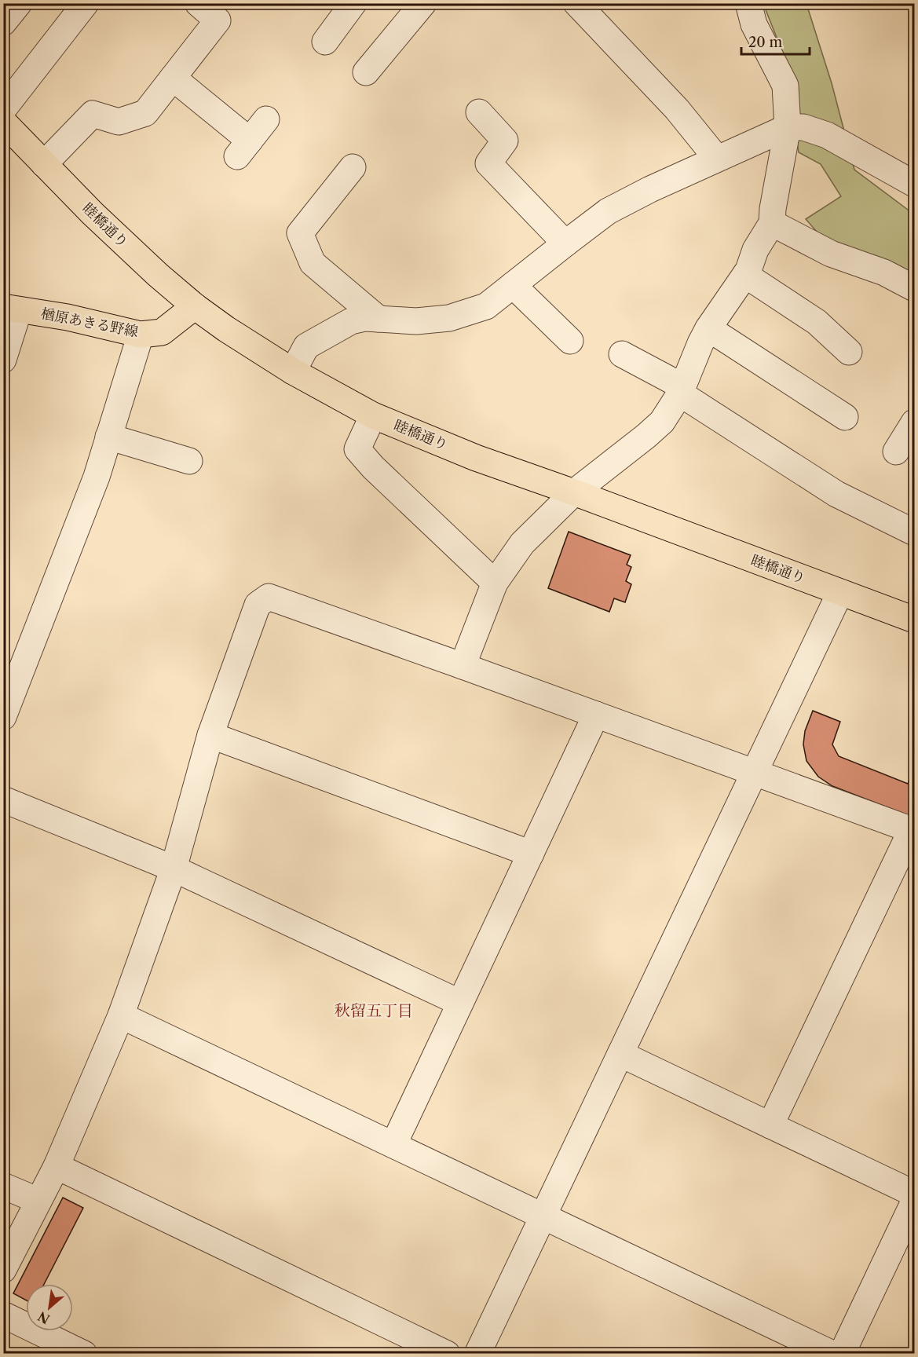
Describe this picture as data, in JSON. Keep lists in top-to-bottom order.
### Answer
{
  "streets": {
    "main road": ["睦橋通り", "楢原あきる野線"]
  },
  "crossings": [
    ["睦橋通り", "楢原あきる野線"]
  ],
  "districts": ["秋留五丁目"],
  "scale_bar": "20 m",
  "north": "bottom left"
}
